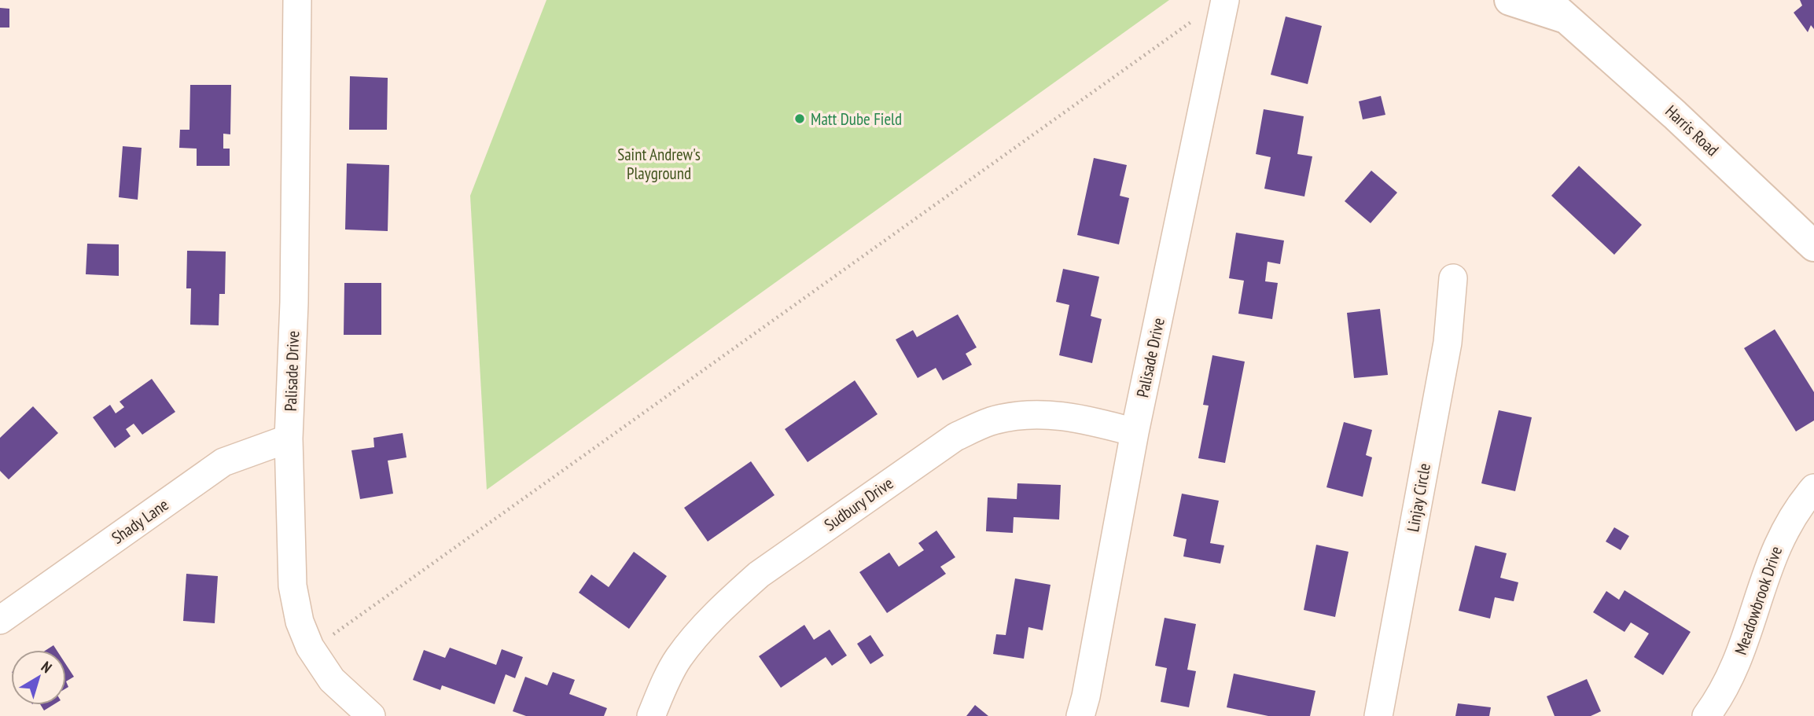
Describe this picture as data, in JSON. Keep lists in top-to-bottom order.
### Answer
{
  "streets": {
    "street": [
      "Harris Road",
      "Palisade Drive",
      "Linjay Circle",
      "Sudbury Drive",
      "Shady Lane",
      "Meadowbrook Drive"
    ]
  },
  "crossings": [
    ["Palisade Drive", "Sudbury Drive"],
    ["Palisade Drive", "Shady Lane"]
  ],
  "parks": ["Saint Andrew's Playground"],
  "places": ["Matt Dube Field"],
  "north": "top right"
}
